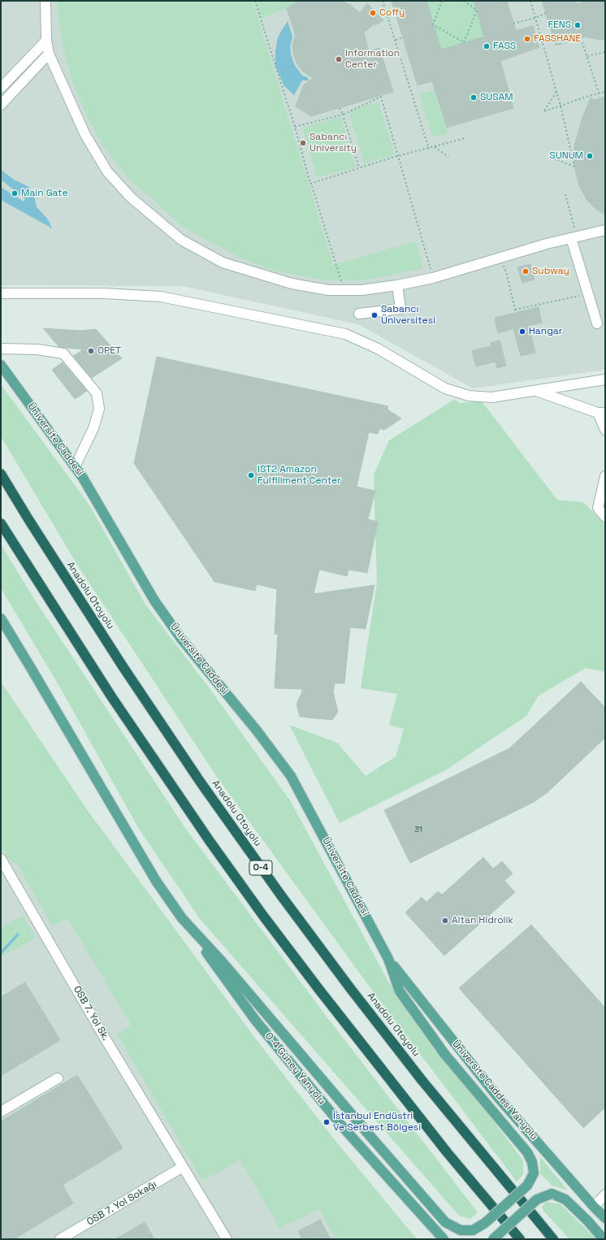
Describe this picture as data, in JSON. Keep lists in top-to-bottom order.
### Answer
{
  "streets": {
    "highway": ["Anadolu Otoyolu", "O-4"],
    "main road": ["Üniversite Caddesi", "O-4 Güney Yanyolu", "Üniversite Caddesi Yanyolu"],
    "street": ["OSB 7. Yol Sk.", "OSB 7. Yol Sokağı"]
  },
  "crossings": [
    ["Üniversite Caddesi", "Üniversite Caddesi Yanyolu"],
    ["OSB 7. Yol Sk.", "OSB 7. Yol Sokağı"]
  ],
  "places": [
    "Coffy",
    "FENS",
    "FASSHANE",
    "FASS",
    "Information Center",
    "SUSAM",
    "Sabancı University",
    "SUNUM",
    "Main Gate",
    "Subway",
    "Sabancı Üniversitesi",
    "Hangar",
    "OPET",
    "IST2 Amazon Fulfillment Center",
    "Altan Hidrolik",
    "İstanbul Endüstri Ve Serbest Bölgesi"
  ],
  "house_numbers": ["31"]
}
